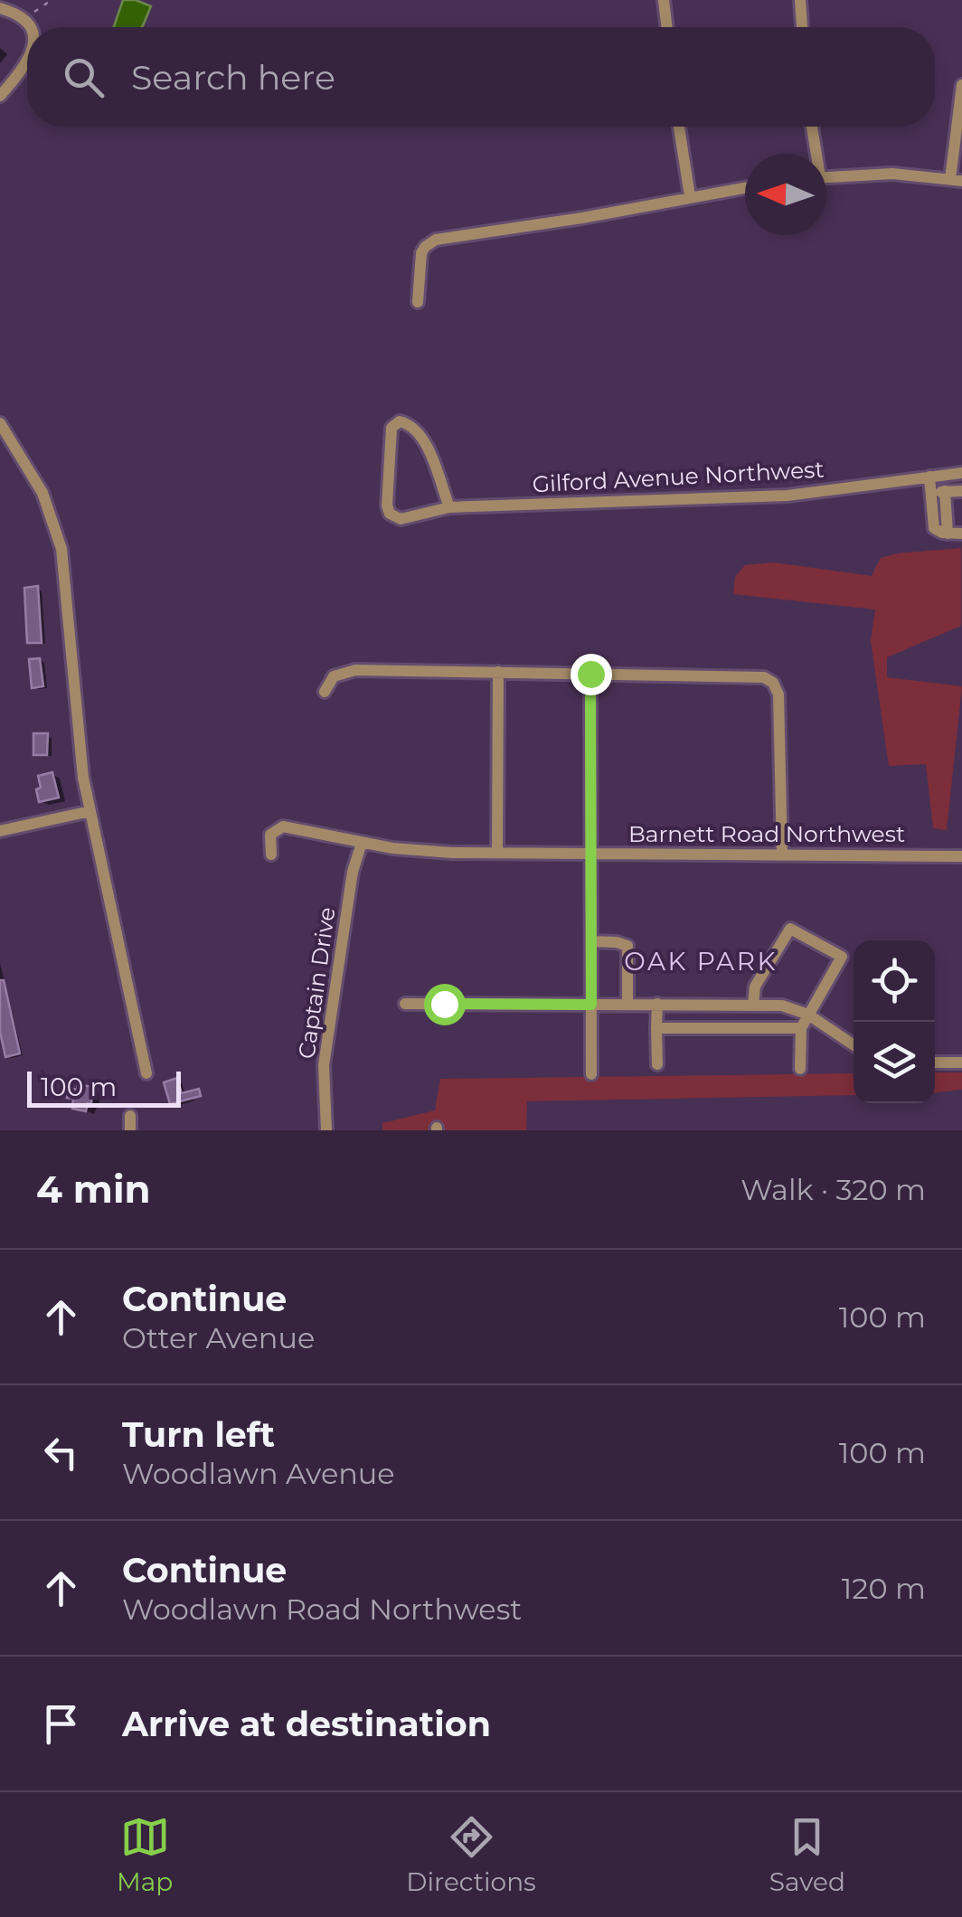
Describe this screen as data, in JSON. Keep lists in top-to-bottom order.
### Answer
{
  "streets": {
    "street": ["Gilford Avenue Northwest", "Barnett Road Northwest", "Captain Drive"]
  },
  "crossings": [
    ["Barnett Road Northwest", "Captain Drive"]
  ],
  "districts": ["OAK PARK"],
  "scale_bar": "100 m",
  "north": "left",
  "page": {
    "search": "Search here",
    "scale": "100 m",
    "heading": ["4 min", "Walk · 320 m"],
    "list": [
      ["Continue", "Otter Avenue", "100 m"],
      ["Turn left", "Woodlawn Avenue", "100 m"],
      ["Continue", "Woodlawn Road Northwest", "120 m"],
      "Arrive at destination"
    ],
    "nav": ["Map", "Directions", "Saved"]
  }
}
